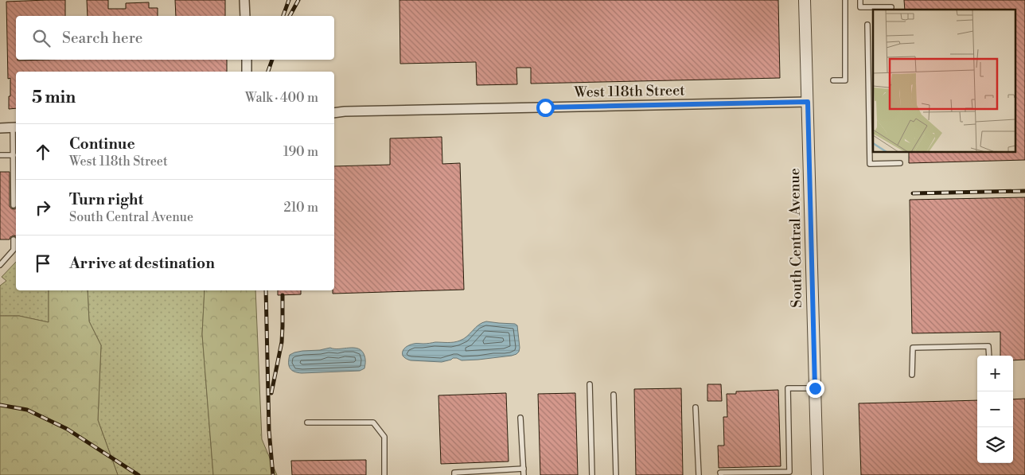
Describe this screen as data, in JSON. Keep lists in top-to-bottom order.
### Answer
{
  "streets": {
    "street": ["West 118th Street", "South Central Avenue"]
  },
  "crossings": [
    ["West 118th Street", "South Central Avenue"]
  ],
  "page": {
    "search": "Search here",
    "heading": ["5 min", "Walk · 400 m"],
    "list": [
      ["Continue", "West 118th Street", "190 m"],
      ["Turn right", "South Central Avenue", "210 m"],
      "Arrive at destination"
    ],
    "map_buttons": ["+", "−"]
  }
}
